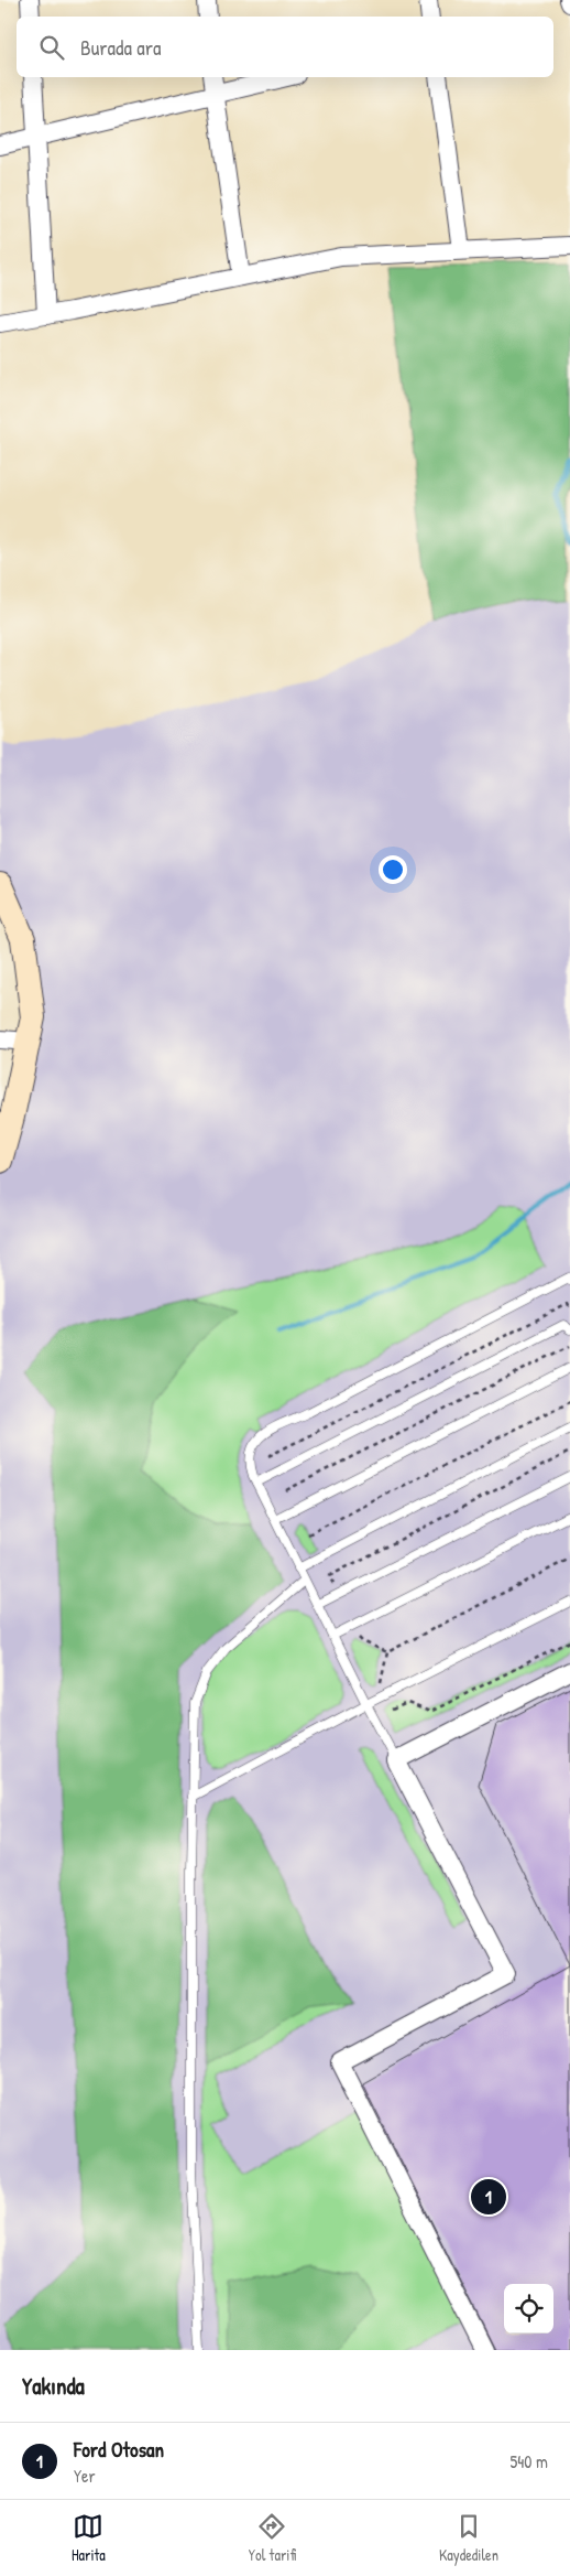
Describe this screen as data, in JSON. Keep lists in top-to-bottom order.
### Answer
{
  "page": {
    "search": "Burada ara",
    "pins": "1",
    "heading": "Yakında",
    "list": [
      {
        "mark": "1",
        "name": "Ford Otosan",
        "note": "Yer",
        "value": "540 m"
      }
    ],
    "nav": ["Harita", "Yol tarifi", "Kaydedilen"]
  }
}
